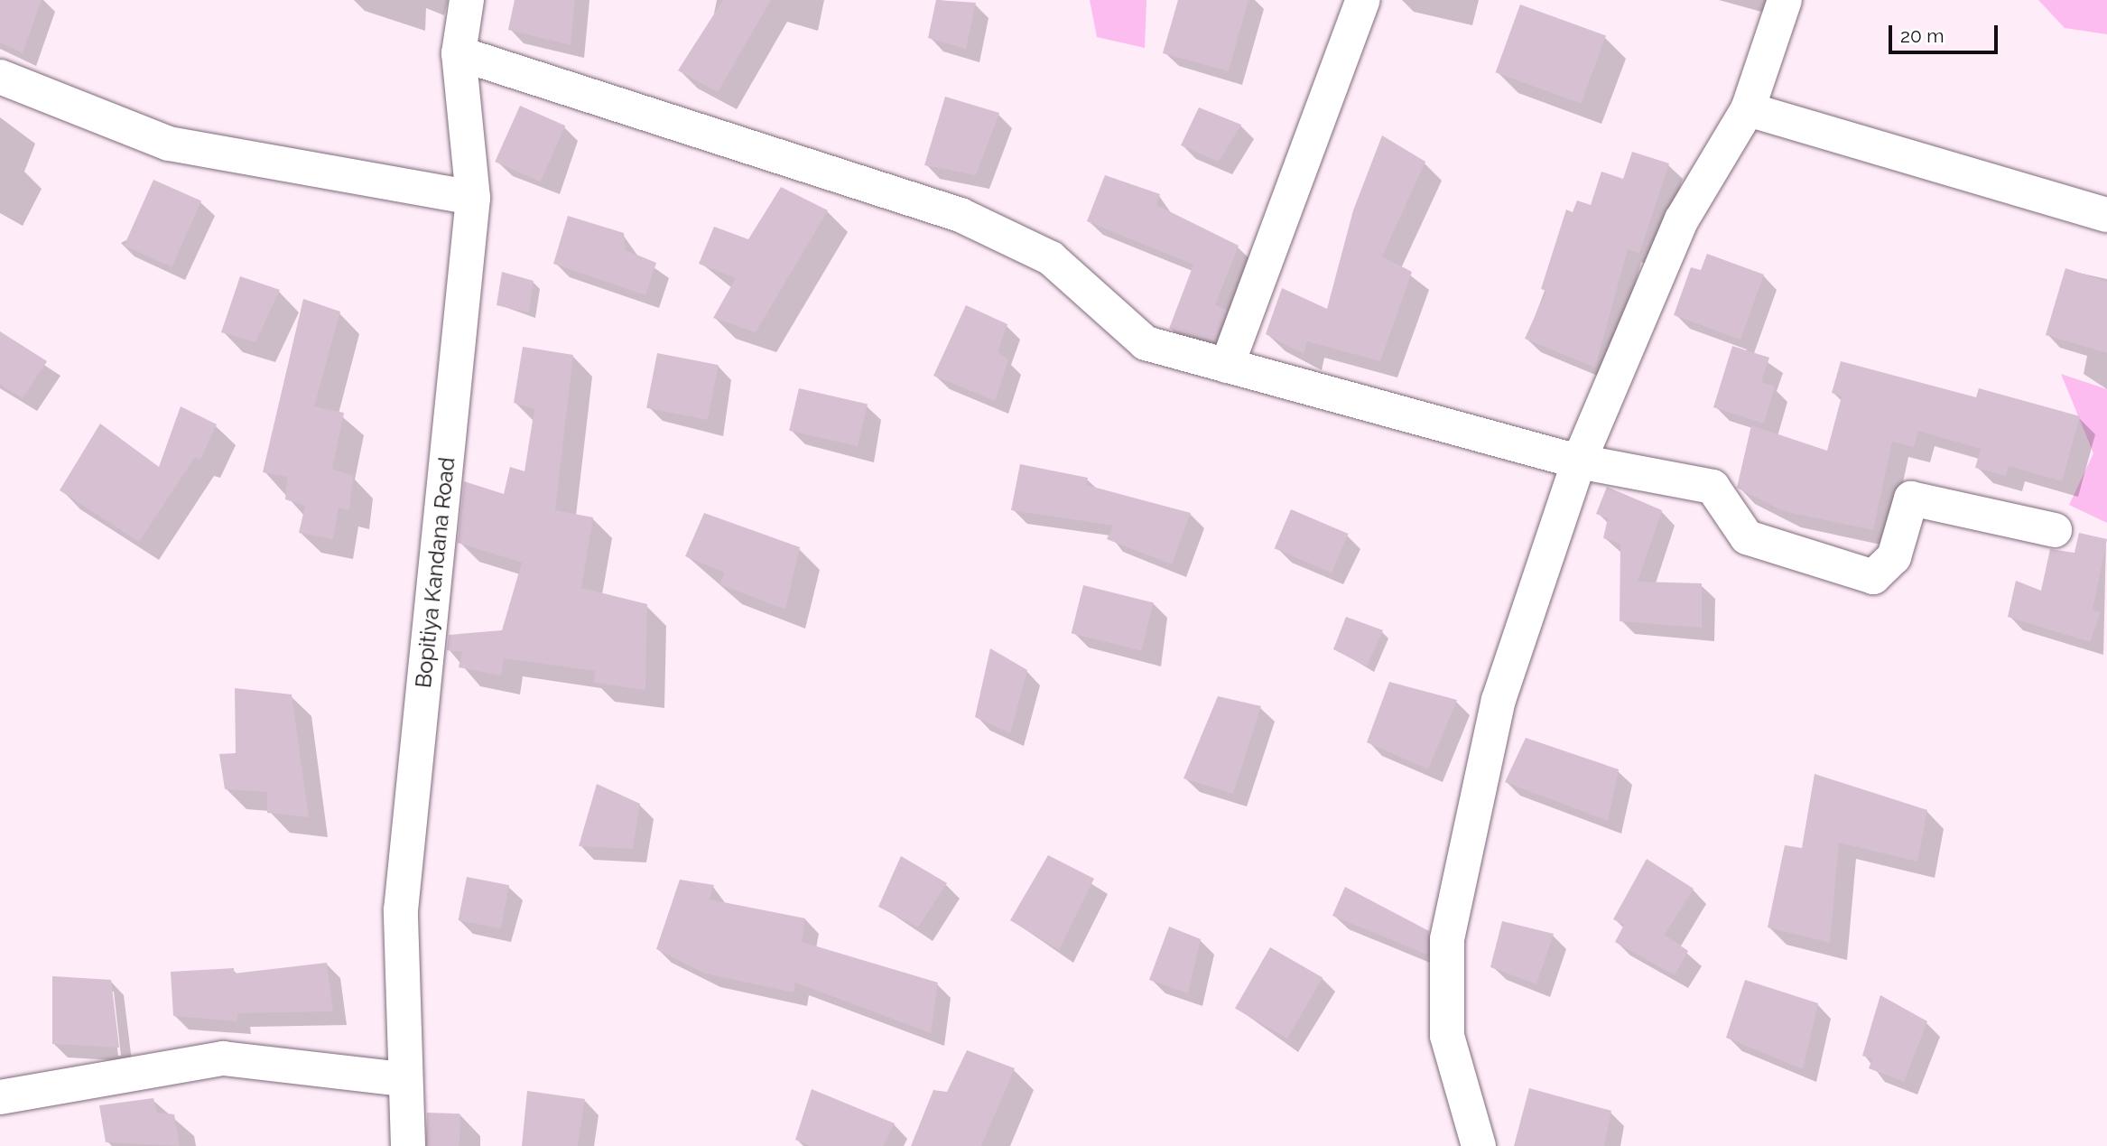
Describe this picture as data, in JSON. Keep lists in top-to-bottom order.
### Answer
{
  "streets": {
    "street": ["Bopitiya Kandana Road"]
  },
  "scale_bar": "20 m"
}
